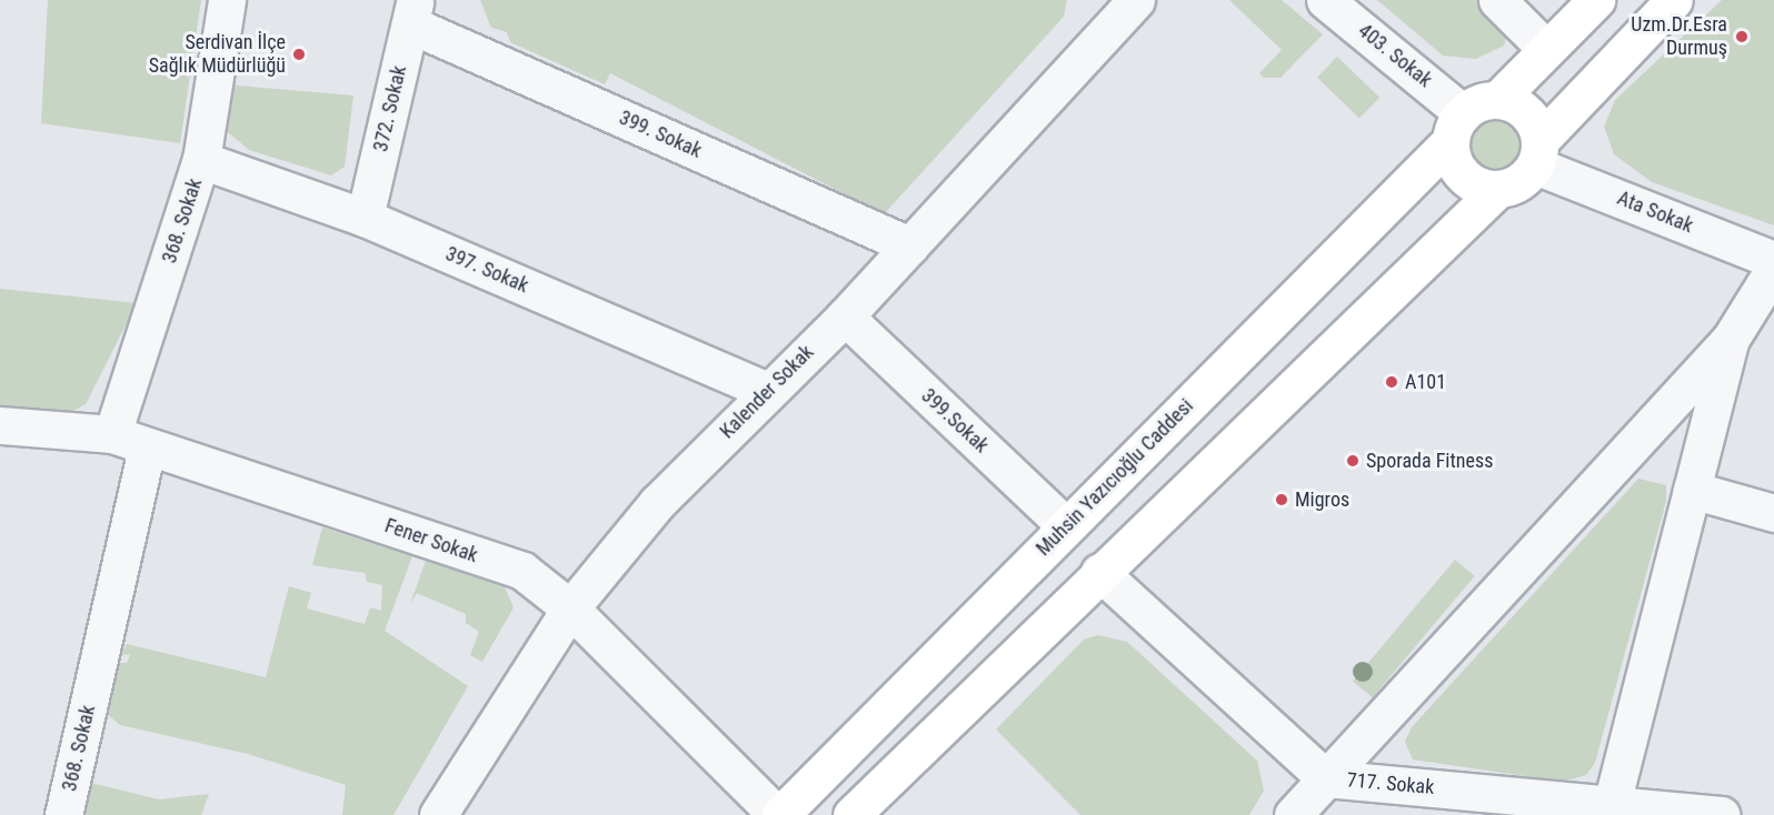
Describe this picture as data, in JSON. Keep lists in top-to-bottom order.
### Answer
{
  "streets": {
    "main road": ["Muhsin Yazıcıoğlu Caddesi"],
    "street": [
      "403. Sokak",
      "372. Sokak",
      "399. Sokak",
      "Ata Sokak",
      "368. Sokak",
      "397. Sokak",
      "Kalender Sokak",
      "399.Sokak",
      "Fener Sokak",
      "717. Sokak"
    ]
  },
  "crossings": [
    ["403. Sokak", "Ata Sokak"],
    ["403. Sokak", "Muhsin Yazıcıoğlu Caddesi"],
    ["372. Sokak", "399. Sokak"],
    ["372. Sokak", "397. Sokak"],
    ["399. Sokak", "Kalender Sokak"],
    ["Ata Sokak", "Muhsin Yazıcıoğlu Caddesi"],
    ["368. Sokak", "397. Sokak"],
    ["368. Sokak", "Fener Sokak"],
    ["397. Sokak", "Kalender Sokak"],
    ["Kalender Sokak", "399.Sokak"],
    ["Kalender Sokak", "Fener Sokak"],
    ["399.Sokak", "Muhsin Yazıcıoğlu Caddesi"],
    ["Muhsin Yazıcıoğlu Caddesi", "Fener Sokak"]
  ],
  "places": [
    "Uzm.Dr.Esra Durmuş",
    "Serdivan İlçe Sağlık Müdürlüğü",
    "A101",
    "Sporada Fitness",
    "Migros"
  ]
}
